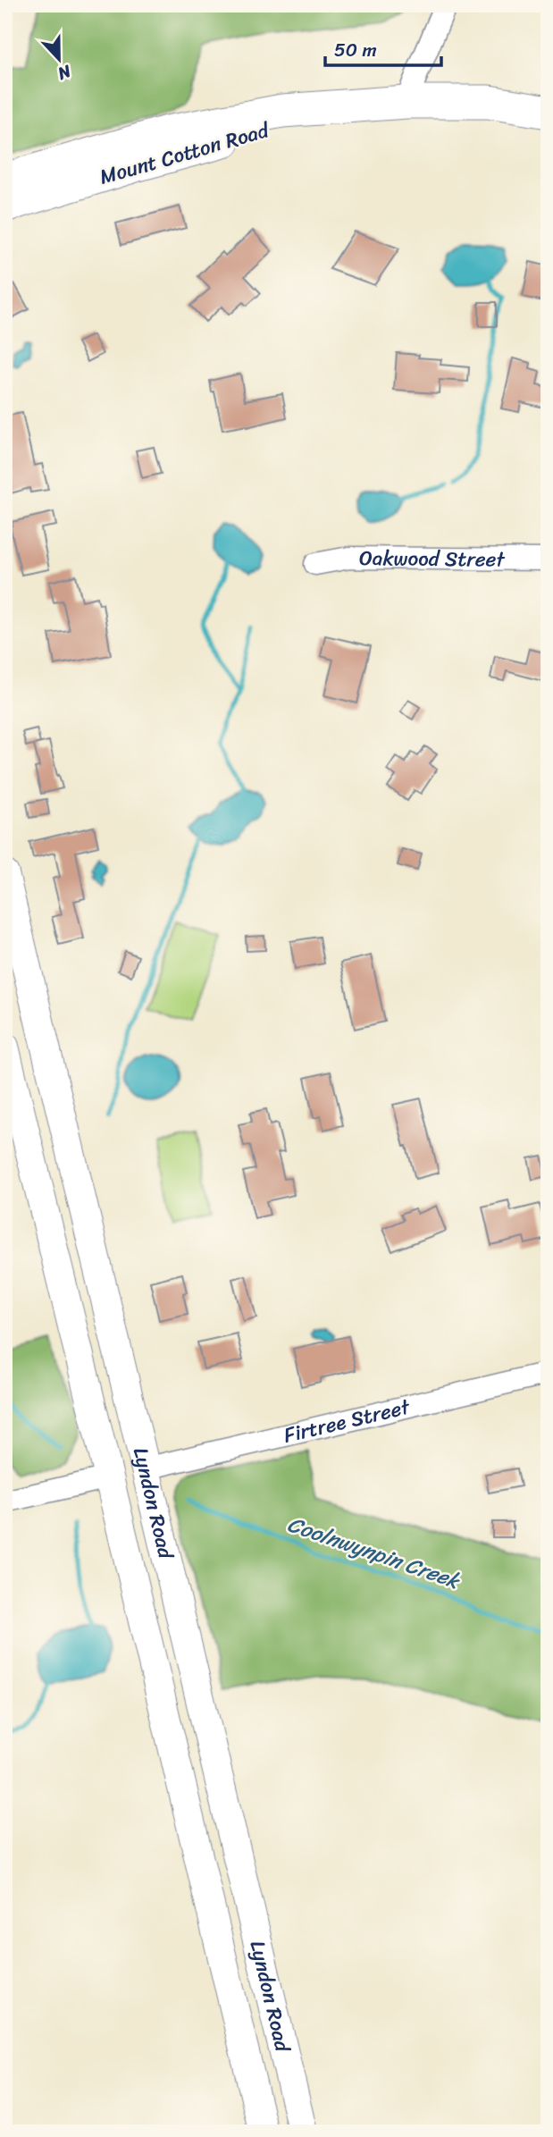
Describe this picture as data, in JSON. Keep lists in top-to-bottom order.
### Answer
{
  "streets": {
    "highway": ["Mount Cotton Road"],
    "main road": ["Lyndon Road"],
    "street": ["Oakwood Street", "Firtree Street"]
  },
  "crossings": [
    ["Firtree Street", "Lyndon Road"]
  ],
  "water": ["Coolnwynpin Creek"],
  "scale_bar": "50 m",
  "north": "bottom"
}
